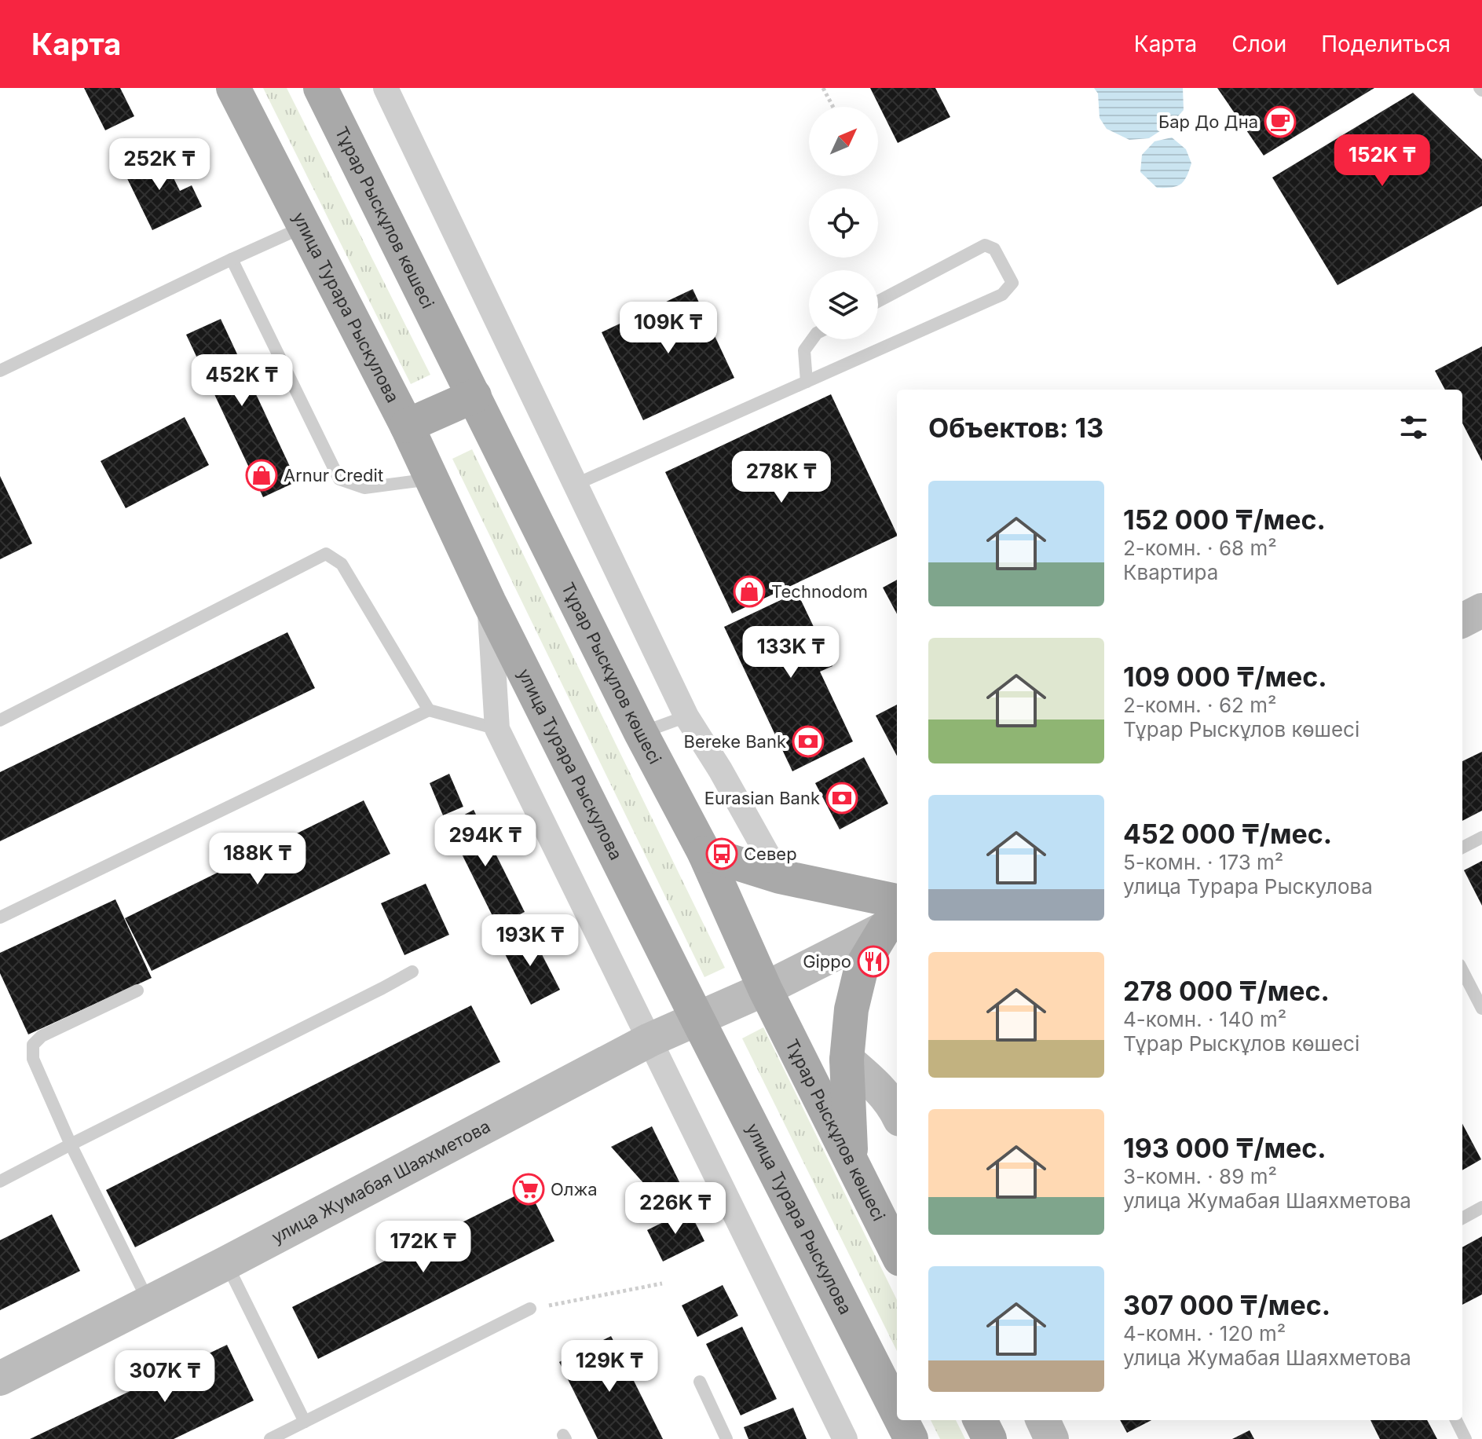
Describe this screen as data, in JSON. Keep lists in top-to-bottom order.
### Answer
{
  "streets": {
    "main road": ["Тұрар Рыскұлов көшесі", "улица Турара Рыскулова"],
    "street": ["улица Жумабая Шаяхметова"]
  },
  "crossings": [
    ["Тұрар Рыскұлов көшесі", "улица Жумабая Шаяхметова"],
    ["улица Турара Рыскулова", "улица Жумабая Шаяхметова"]
  ],
  "places": {
    "cafe": ["Бар До Дна"],
    "shop": ["Arnur Credit", "Technodom"],
    "bank": ["Bereke Bank", "Eurasian Bank"],
    "bus stop": ["Север"],
    "restaurant": ["Gippo"],
    "supermarket": ["Олжа"]
  },
  "north": "top right",
  "page": {
    "header": "Карта",
    "nav": ["Карта", "Слои", "Поделиться"],
    "price": [
      "152K ₸",
      "252K ₸",
      "109K ₸",
      "452K ₸",
      "278K ₸",
      "133K ₸",
      "294K ₸",
      "188K ₸",
      "193K ₸",
      "226K ₸",
      "172K ₸",
      "129K ₸",
      "307K ₸"
    ],
    "heading": "Объектов: 13",
    "list": [
      {
        "name": "152 000 ₸/мес.",
        "note": "2-комн. · 68 m² · Квартира"
      },
      {
        "name": "109 000 ₸/мес.",
        "note": "2-комн. · 62 m² · Тұрар Рыскұлов көшесі"
      },
      {
        "name": "452 000 ₸/мес.",
        "note": "5-комн. · 173 m² · улица Турара Рыскулова"
      },
      {
        "name": "278 000 ₸/мес.",
        "note": "4-комн. · 140 m² · Тұрар Рыскұлов көшесі"
      },
      {
        "name": "193 000 ₸/мес.",
        "note": "3-комн. · 89 m² · улица Жумабая Шаяхметова"
      },
      {
        "name": "307 000 ₸/мес.",
        "note": "4-комн. · 120 m² · улица Жумабая Шаяхметова"
      }
    ]
  }
}
